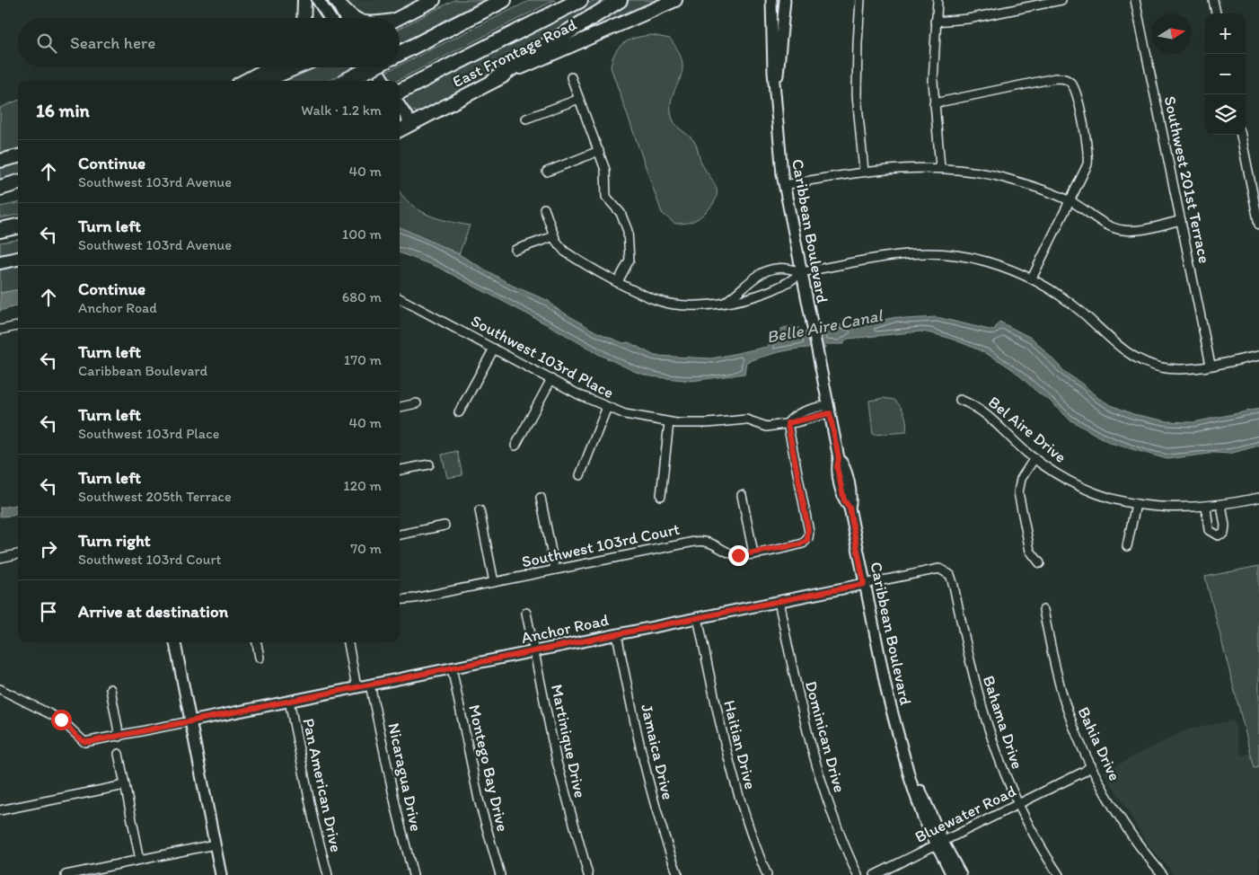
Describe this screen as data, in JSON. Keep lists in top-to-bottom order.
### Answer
{
  "streets": {
    "main road": ["East Frontage Road"],
    "street": [
      "Southwest 201st Terrace",
      "Caribbean Boulevard",
      "Southwest 103rd Place",
      "Bel Aire Drive",
      "Southwest 103rd Court",
      "Anchor Road",
      "Bahama Drive",
      "Dominican Drive",
      "Martinique Drive",
      "Bahia Drive",
      "Haitian Drive",
      "Jamaica Drive",
      "Montego Bay Drive",
      "Nicaragua Drive",
      "Pan American Drive",
      "Bluewater Road"
    ]
  },
  "crossings": [
    ["Caribbean Boulevard", "Southwest 103rd Place"],
    ["Caribbean Boulevard", "Anchor Road"],
    ["Caribbean Boulevard", "Bluewater Road"],
    ["Southwest 103rd Place", "Southwest 103rd Court"],
    ["Anchor Road", "Bahama Drive"],
    ["Anchor Road", "Dominican Drive"],
    ["Anchor Road", "Martinique Drive"],
    ["Anchor Road", "Haitian Drive"],
    ["Anchor Road", "Jamaica Drive"],
    ["Anchor Road", "Montego Bay Drive"],
    ["Anchor Road", "Nicaragua Drive"],
    ["Anchor Road", "Pan American Drive"],
    ["Bahama Drive", "Bluewater Road"],
    ["Bahia Drive", "Bluewater Road"]
  ],
  "water": ["Belle Aire Canal"],
  "north": "right",
  "page": {
    "map_buttons": ["+", "−"],
    "search": "Search here",
    "heading": ["16 min", "Walk · 1.2 km"],
    "list": [
      ["Continue", "Southwest 103rd Avenue", "40 m"],
      ["Turn left", "Southwest 103rd Avenue", "100 m"],
      ["Continue", "Anchor Road", "680 m"],
      ["Turn left", "Caribbean Boulevard", "170 m"],
      ["Turn left", "Southwest 103rd Place", "40 m"],
      ["Turn left", "Southwest 205th Terrace", "120 m"],
      ["Turn right", "Southwest 103rd Court", "70 m"],
      "Arrive at destination"
    ]
  }
}
